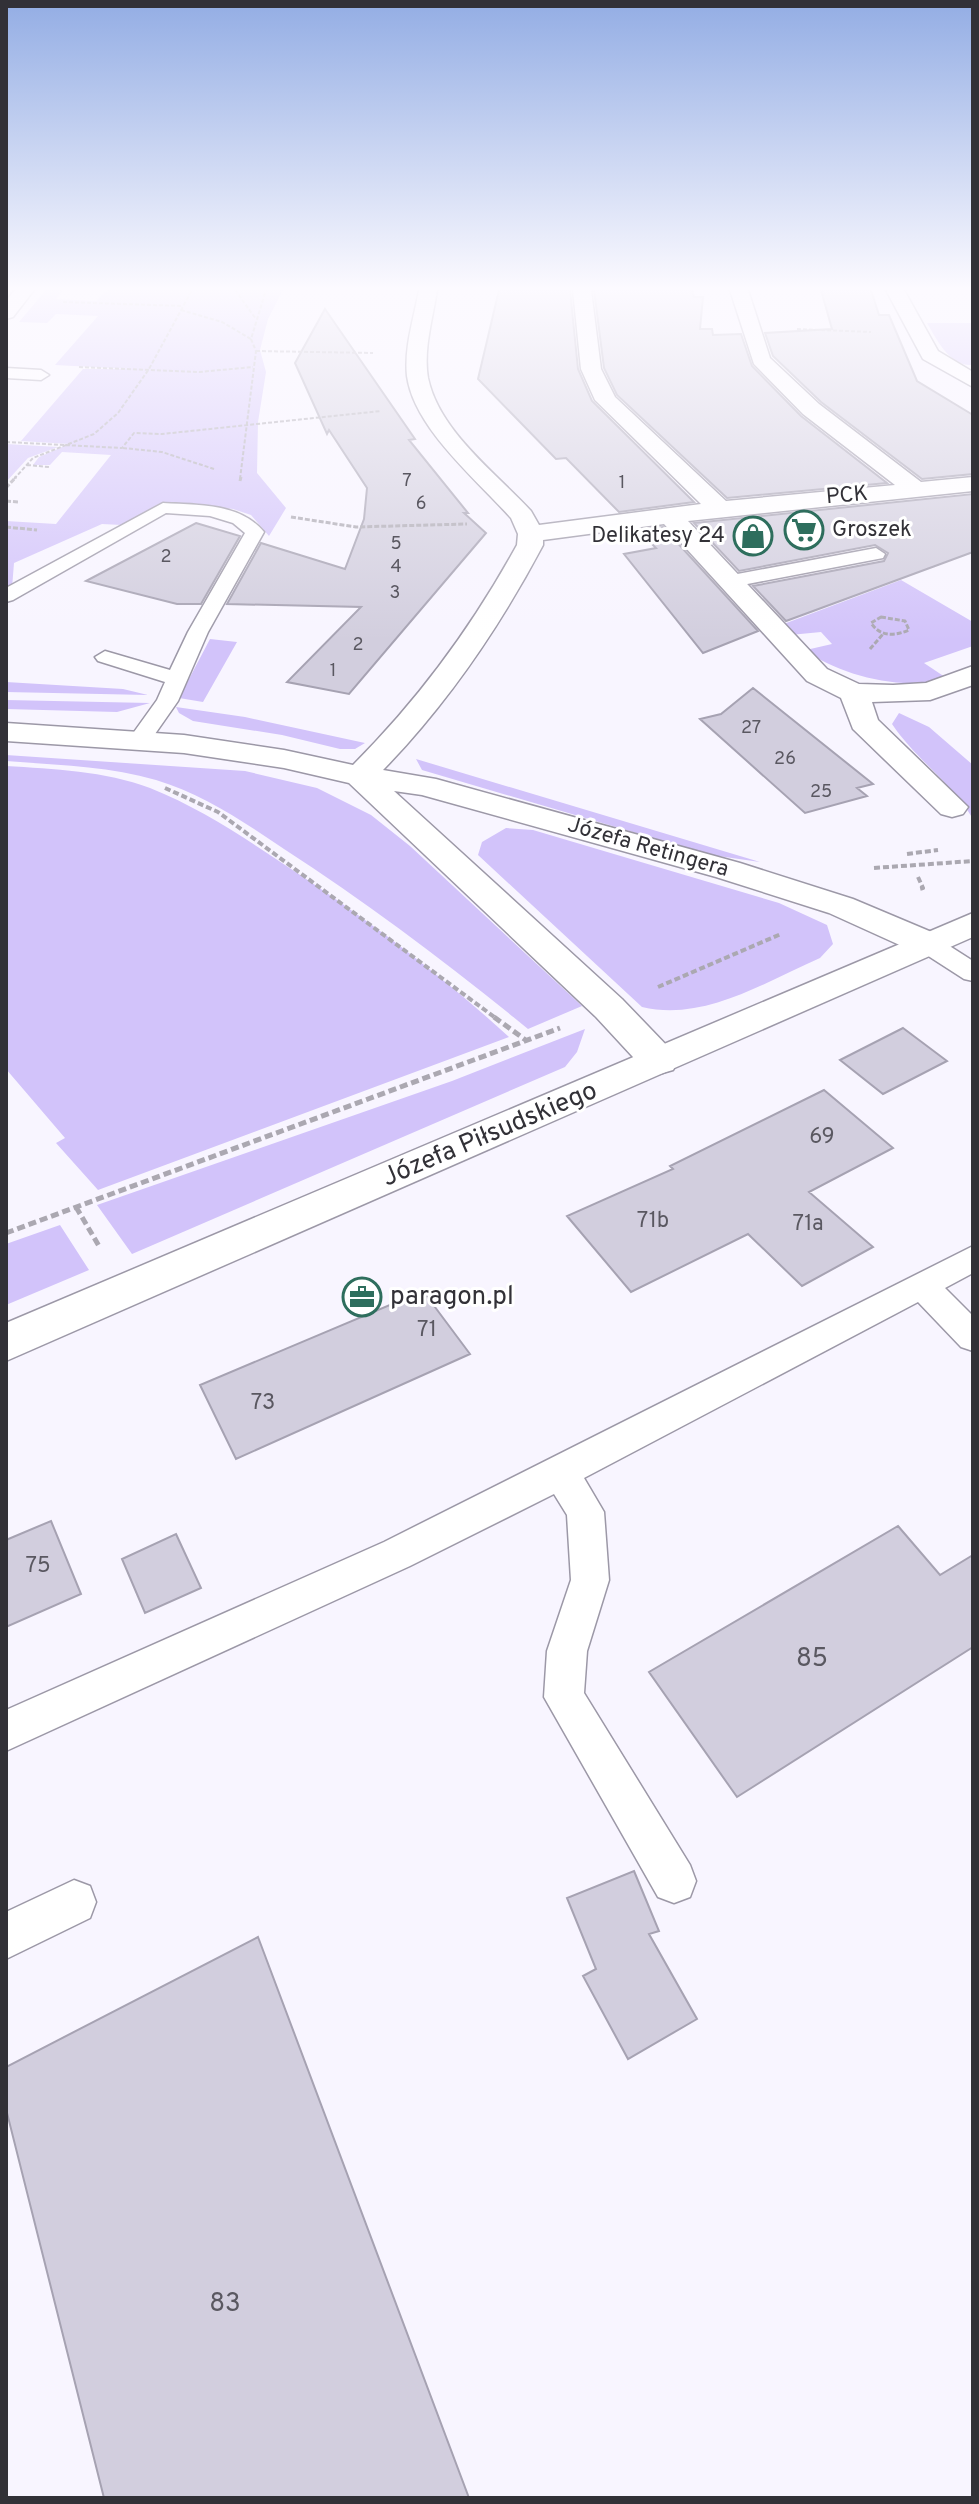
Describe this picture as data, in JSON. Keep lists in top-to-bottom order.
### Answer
{
  "streets": {
    "street": ["PCK", "Józefa Retingera", "Józefa Piłsudskiego"]
  },
  "crossings": [
    ["Józefa Retingera", "Józefa Piłsudskiego"]
  ],
  "places": {
    "supermarket": ["Groszek"],
    "shop": ["Delikatesy 24"],
    "office": ["paragon.pl"]
  },
  "house_numbers": [
    "7",
    "1",
    "6",
    "5",
    "2",
    "4",
    "3",
    "2",
    "1",
    "27",
    "26",
    "25",
    "69",
    "71b",
    "71a",
    "71",
    "73",
    "75",
    "85",
    "83"
  ]
}
